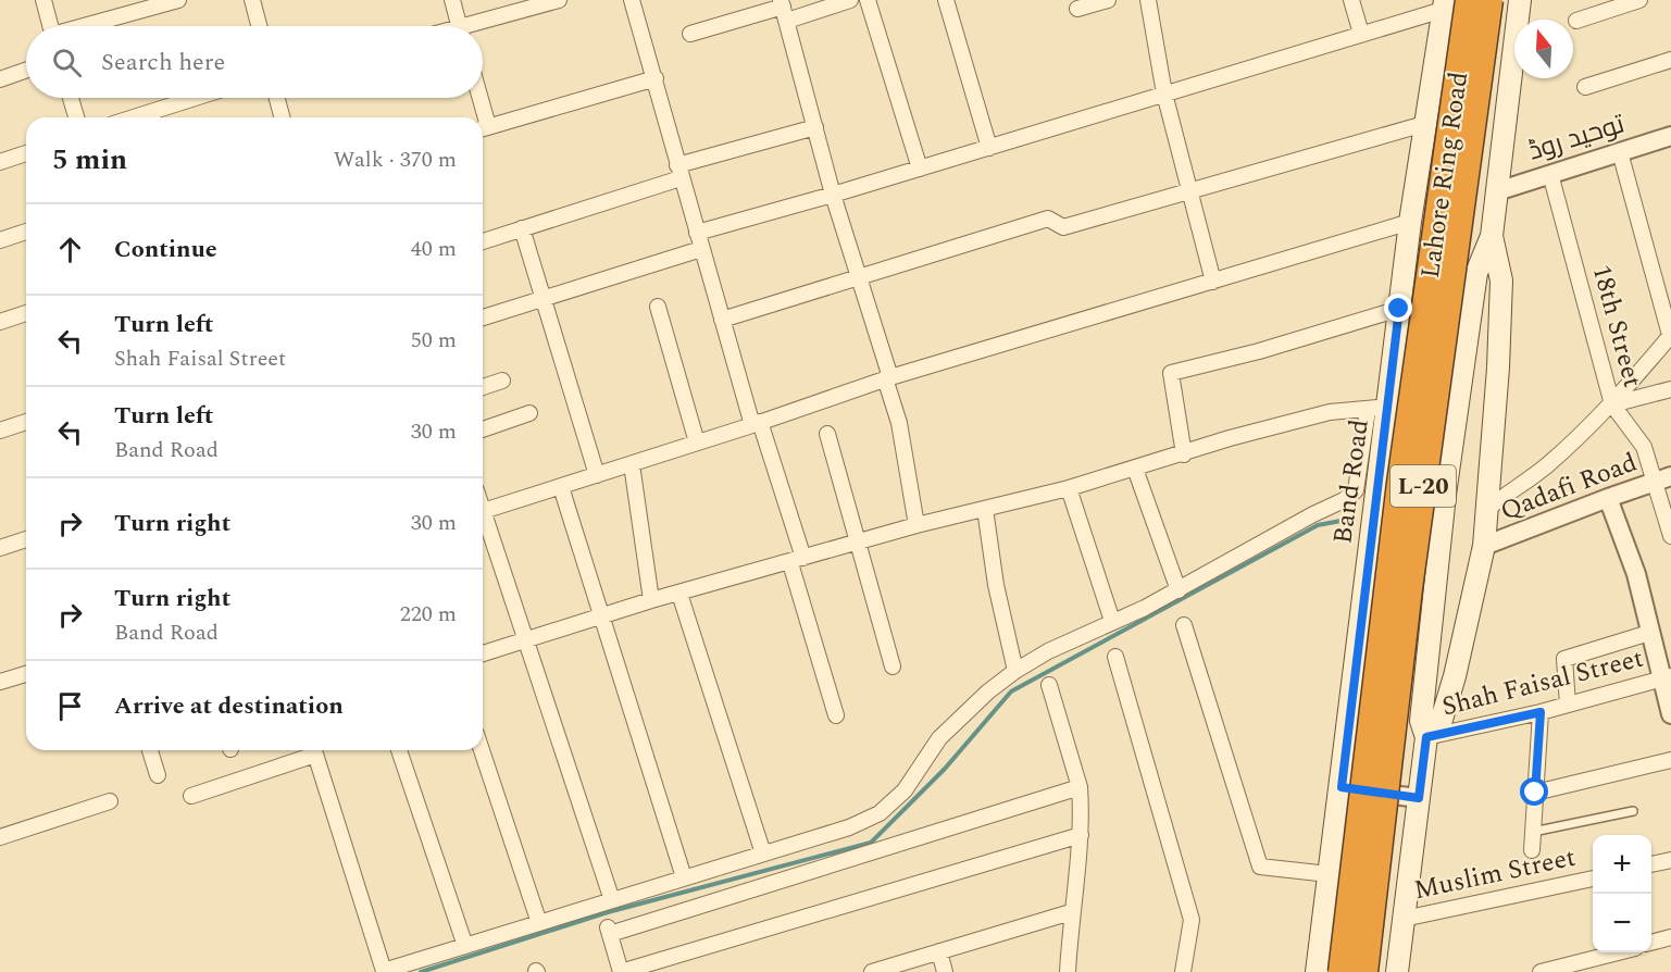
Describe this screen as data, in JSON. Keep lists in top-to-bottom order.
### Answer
{
  "streets": {
    "highway": ["Lahore Ring Road", "L-20"],
    "main road": ["Band Road"],
    "street": [
      "توحید روڈ",
      "18th Street",
      "Qadafi Road",
      "Shah Faisal Street",
      "Muslim Street"
    ]
  },
  "crossings": [
    ["توحید روڈ", "18th Street"],
    ["18th Street", "Qadafi Road"]
  ],
  "north": "top",
  "page": {
    "search": "Search here",
    "heading": ["5 min", "Walk · 370 m"],
    "list": [
      ["Continue", "40 m"],
      ["Turn left", "Shah Faisal Street", "50 m"],
      ["Turn left", "Band Road", "30 m"],
      ["Turn right", "30 m"],
      ["Turn right", "Band Road", "220 m"],
      "Arrive at destination"
    ],
    "map_buttons": ["+", "−"]
  }
}
